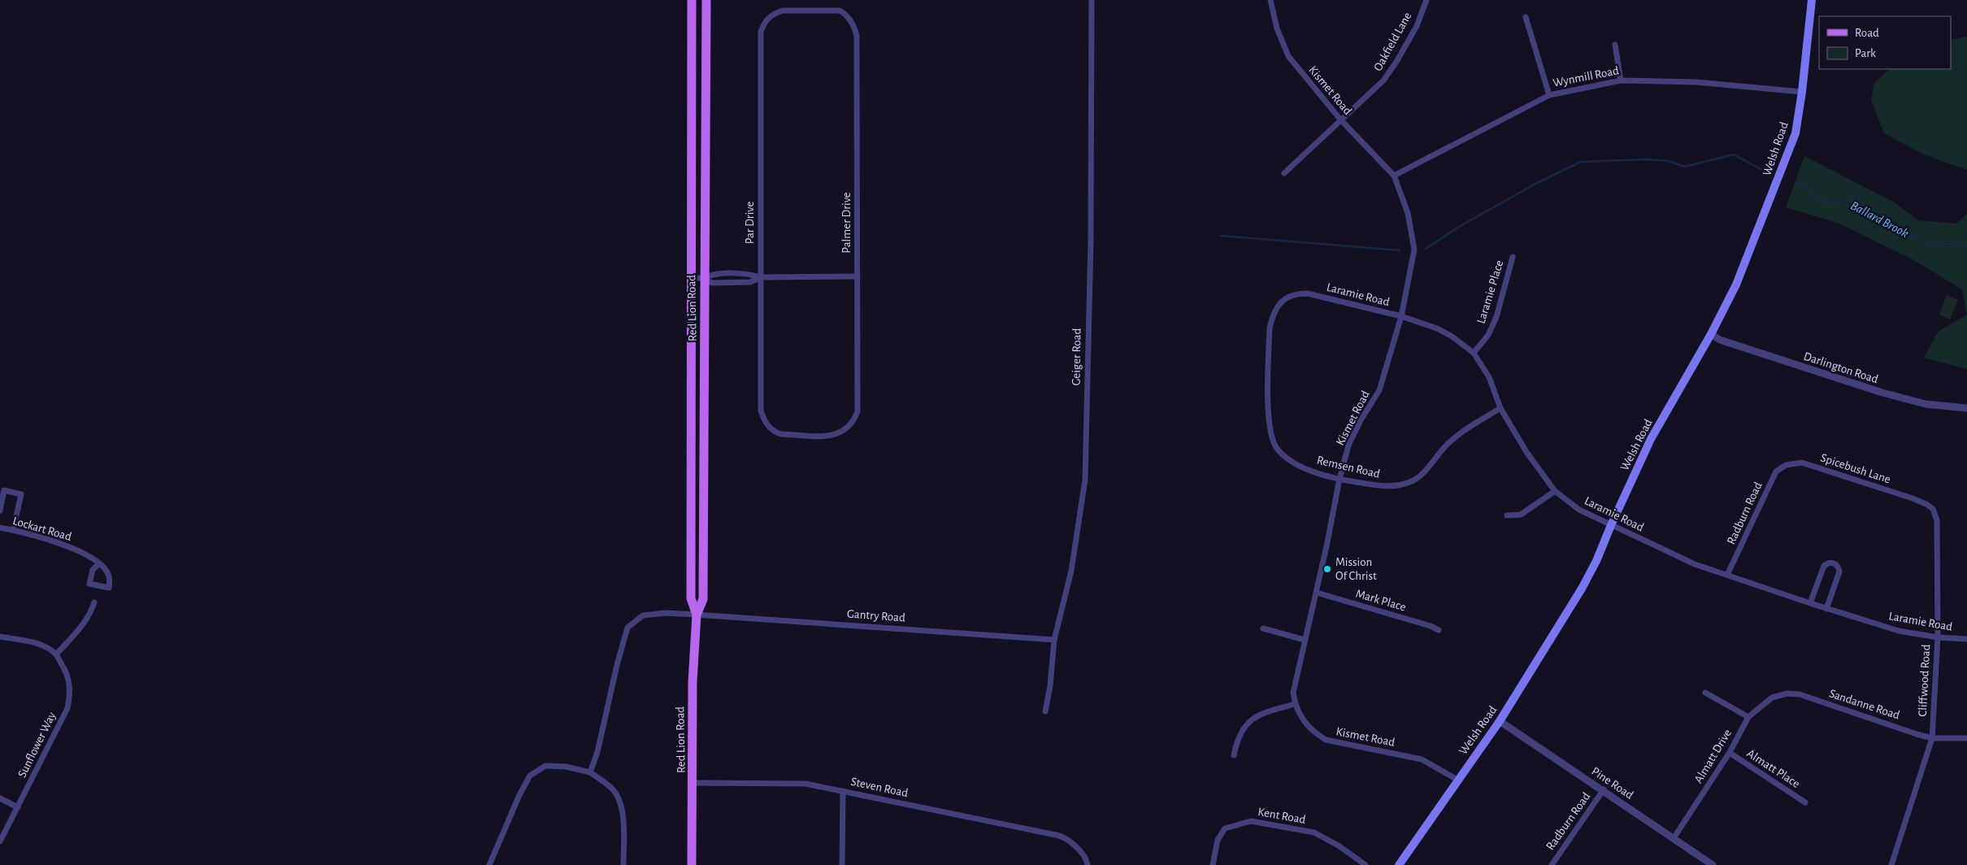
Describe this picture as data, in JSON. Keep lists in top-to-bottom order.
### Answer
{
  "streets": {
    "main road": ["Welsh Road", "Red Lion Road"],
    "street": [
      "Oakfield Lane",
      "Wynmill Road",
      "Kismet Road",
      "Par Drive",
      "Palmer Drive",
      "Laramie Place",
      "Laramie Road",
      "Geiger Road",
      "Darlington Road",
      "Remsen Road",
      "Spicebush Lane",
      "Radburn Road",
      "Lockart Road",
      "Mark Place",
      "Gantry Road",
      "Cliffwood Road",
      "Sandanne Road",
      "Sunflower Way",
      "Almatt Drive",
      "Almatt Place",
      "Pine Road",
      "Steven Road",
      "Kent Road"
    ]
  },
  "crossings": [
    ["Oakfield Lane", "Kismet Road"],
    ["Wynmill Road", "Kismet Road"],
    ["Wynmill Road", "Welsh Road"],
    ["Kismet Road", "Welsh Road"],
    ["Kismet Road", "Laramie Road"],
    ["Kismet Road", "Remsen Road"],
    ["Kismet Road", "Mark Place"],
    ["Welsh Road", "Laramie Road"],
    ["Welsh Road", "Darlington Road"],
    ["Welsh Road", "Pine Road"],
    ["Par Drive", "Palmer Drive"],
    ["Laramie Place", "Laramie Road"],
    ["Laramie Road", "Remsen Road"],
    ["Laramie Road", "Radburn Road"],
    ["Laramie Road", "Cliffwood Road"],
    ["Red Lion Road", "Gantry Road"],
    ["Red Lion Road", "Steven Road"],
    ["Geiger Road", "Gantry Road"],
    ["Spicebush Lane", "Radburn Road"],
    ["Spicebush Lane", "Cliffwood Road"],
    ["Radburn Road", "Pine Road"],
    ["Cliffwood Road", "Sandanne Road"],
    ["Sandanne Road", "Almatt Drive"],
    ["Almatt Drive", "Almatt Place"],
    ["Almatt Drive", "Pine Road"]
  ],
  "water": ["Ballard Brook"],
  "places": ["Mission Of Christ"],
  "legend": ["Road", "Park"]
}
